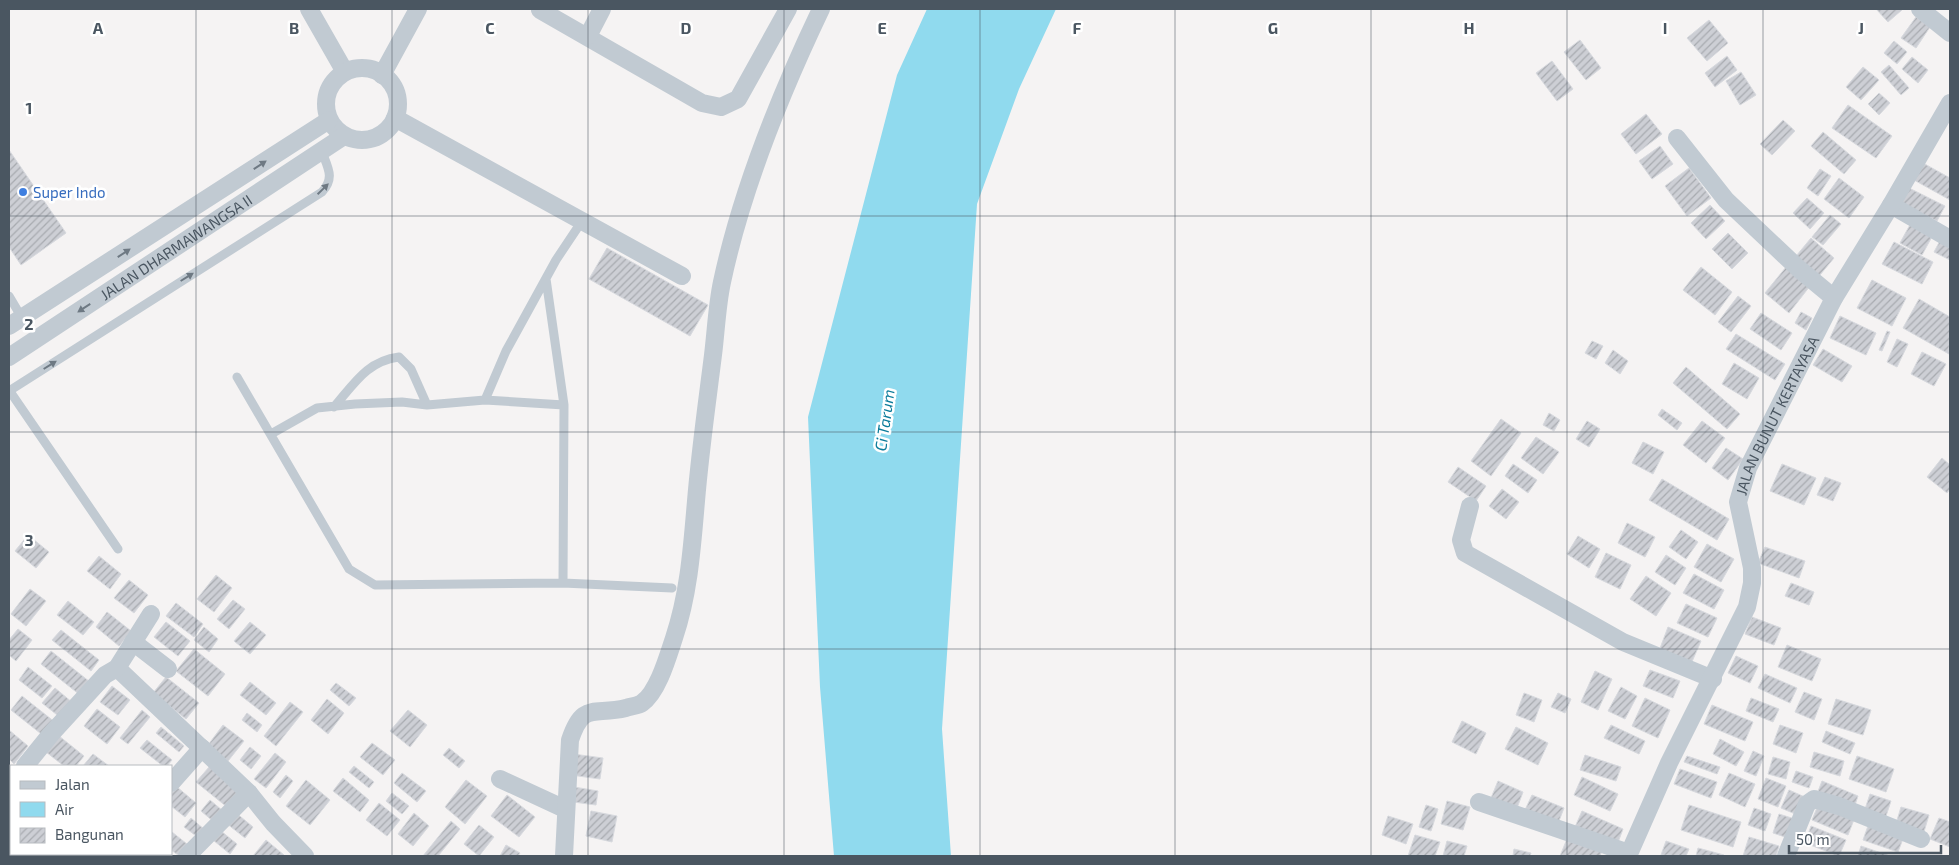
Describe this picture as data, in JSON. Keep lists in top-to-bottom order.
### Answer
{
  "streets": {
    "street": ["JALAN DHARMAWANGSA II", "JALAN BUNUT KERTAYASA"]
  },
  "water": ["Ci Tarum"],
  "places": ["Super Indo"],
  "legend": ["Jalan", "Air", "Bangunan"],
  "scale_bar": "50 m",
  "grid": {
    "columns": [
      "A",
      "B",
      "C",
      "D",
      "E",
      "F",
      "G",
      "H",
      "I",
      "J"
    ],
    "rows": ["1", "2", "3"]
  }
}
